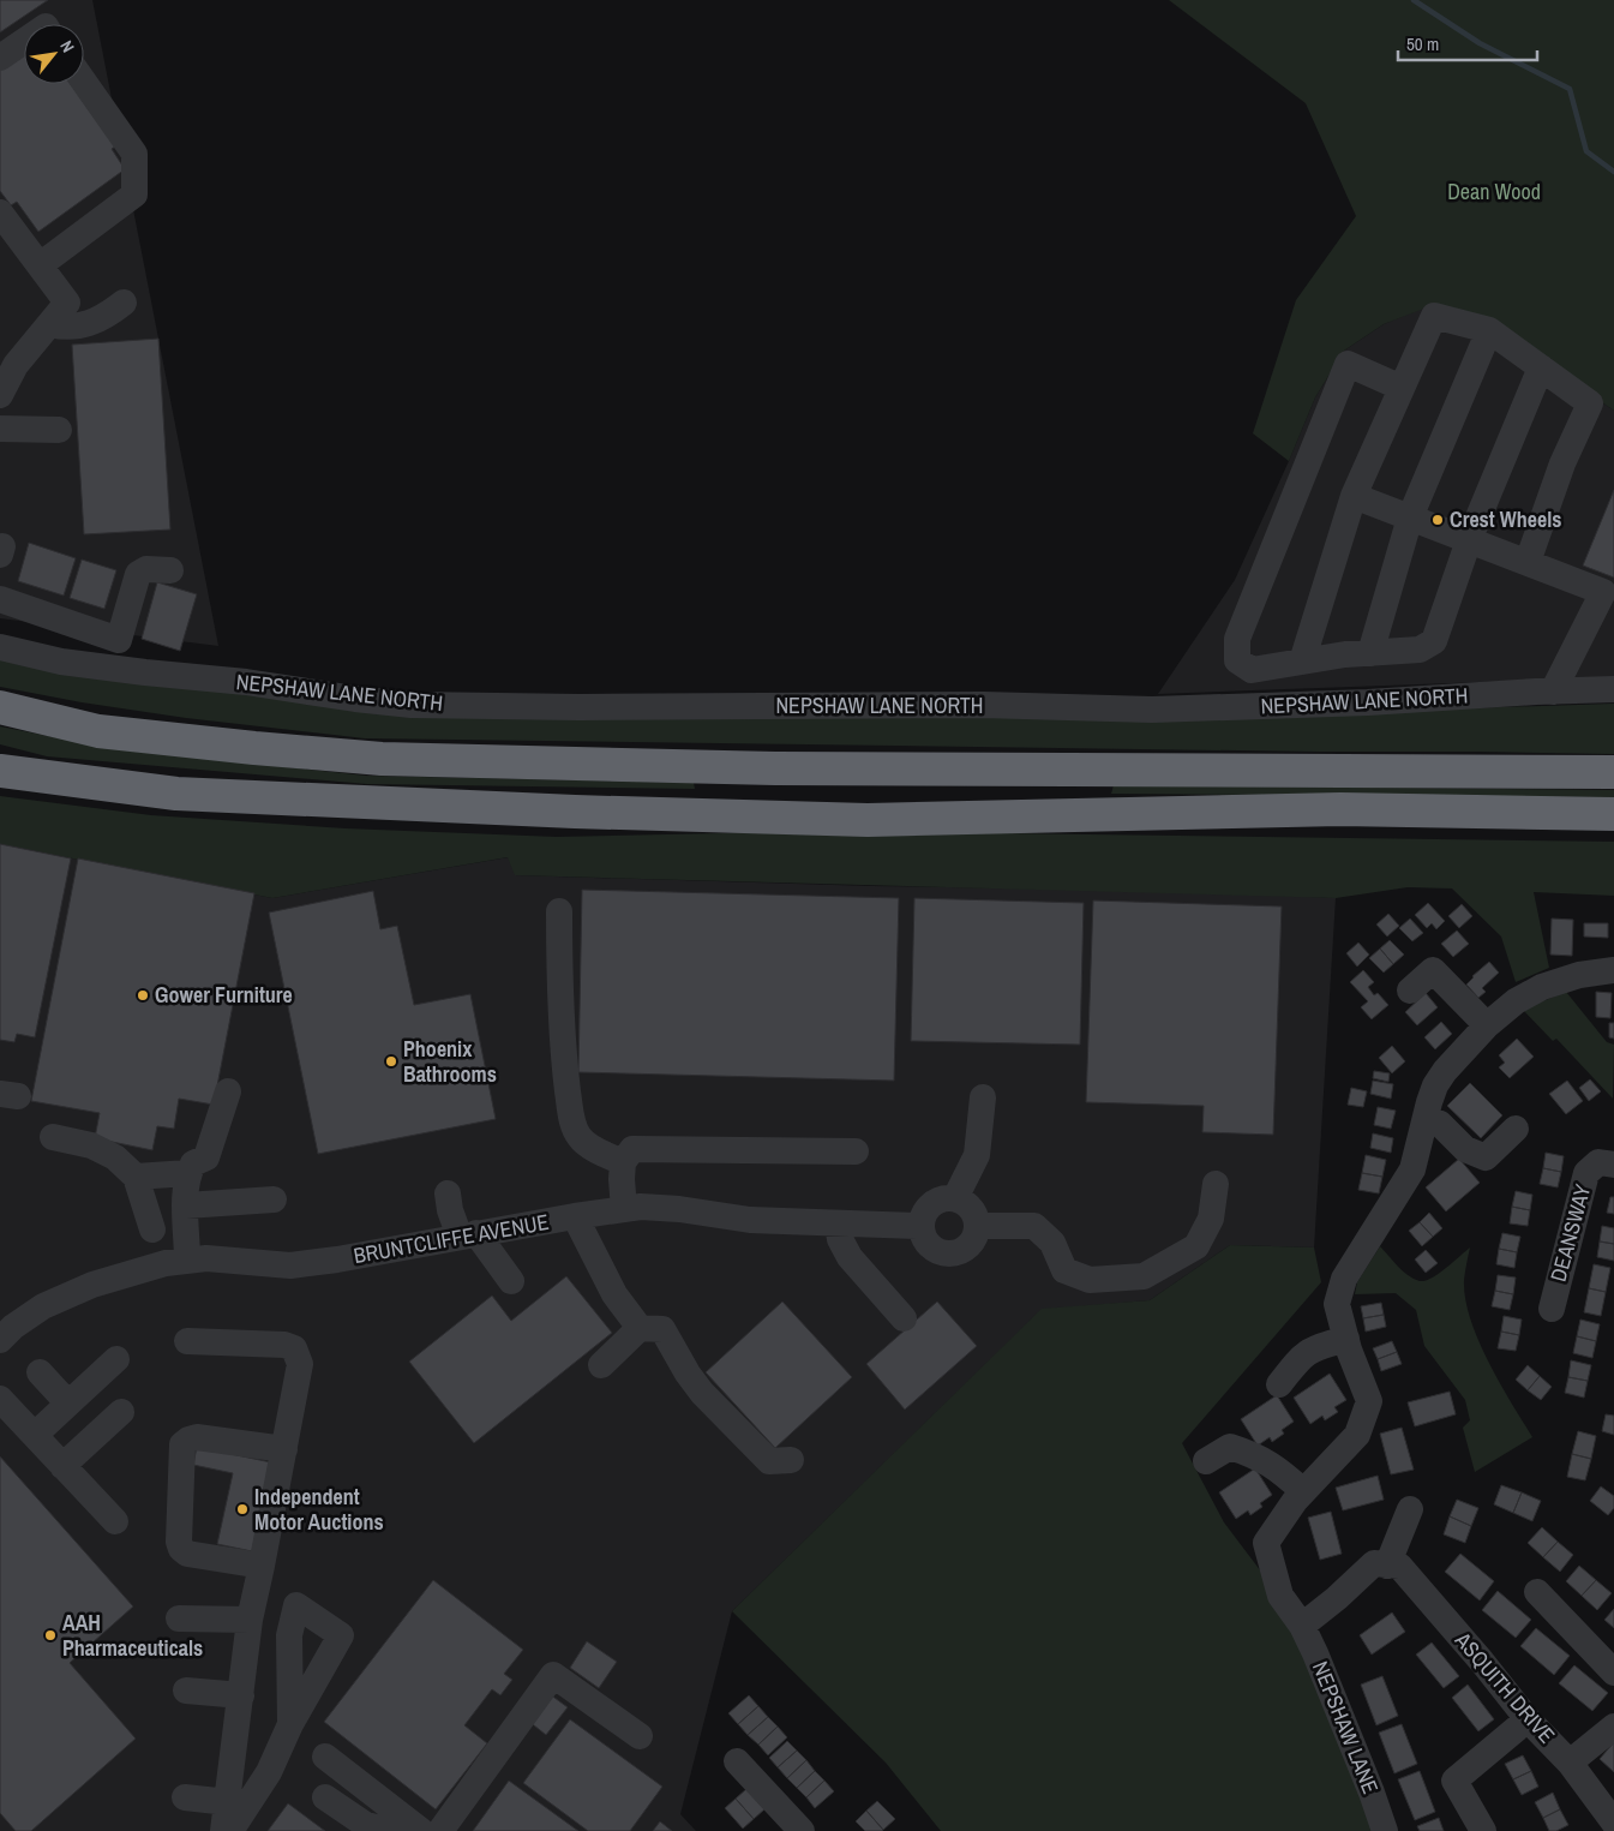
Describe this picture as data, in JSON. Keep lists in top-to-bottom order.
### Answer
{
  "streets": {
    "street": [
      "NEPSHAW LANE NORTH",
      "DEANSWAY",
      "BRUNTCLIFFE AVENUE",
      "ASQUITH DRIVE",
      "NEPSHAW LANE"
    ]
  },
  "parks": ["Dean Wood"],
  "places": [
    "Crest Wheels",
    "Gower Furniture",
    "Phoenix Bathrooms",
    "Independent Motor Auctions",
    "AAH Pharmaceuticals"
  ],
  "scale_bar": "50 m",
  "north": "top right"
}
